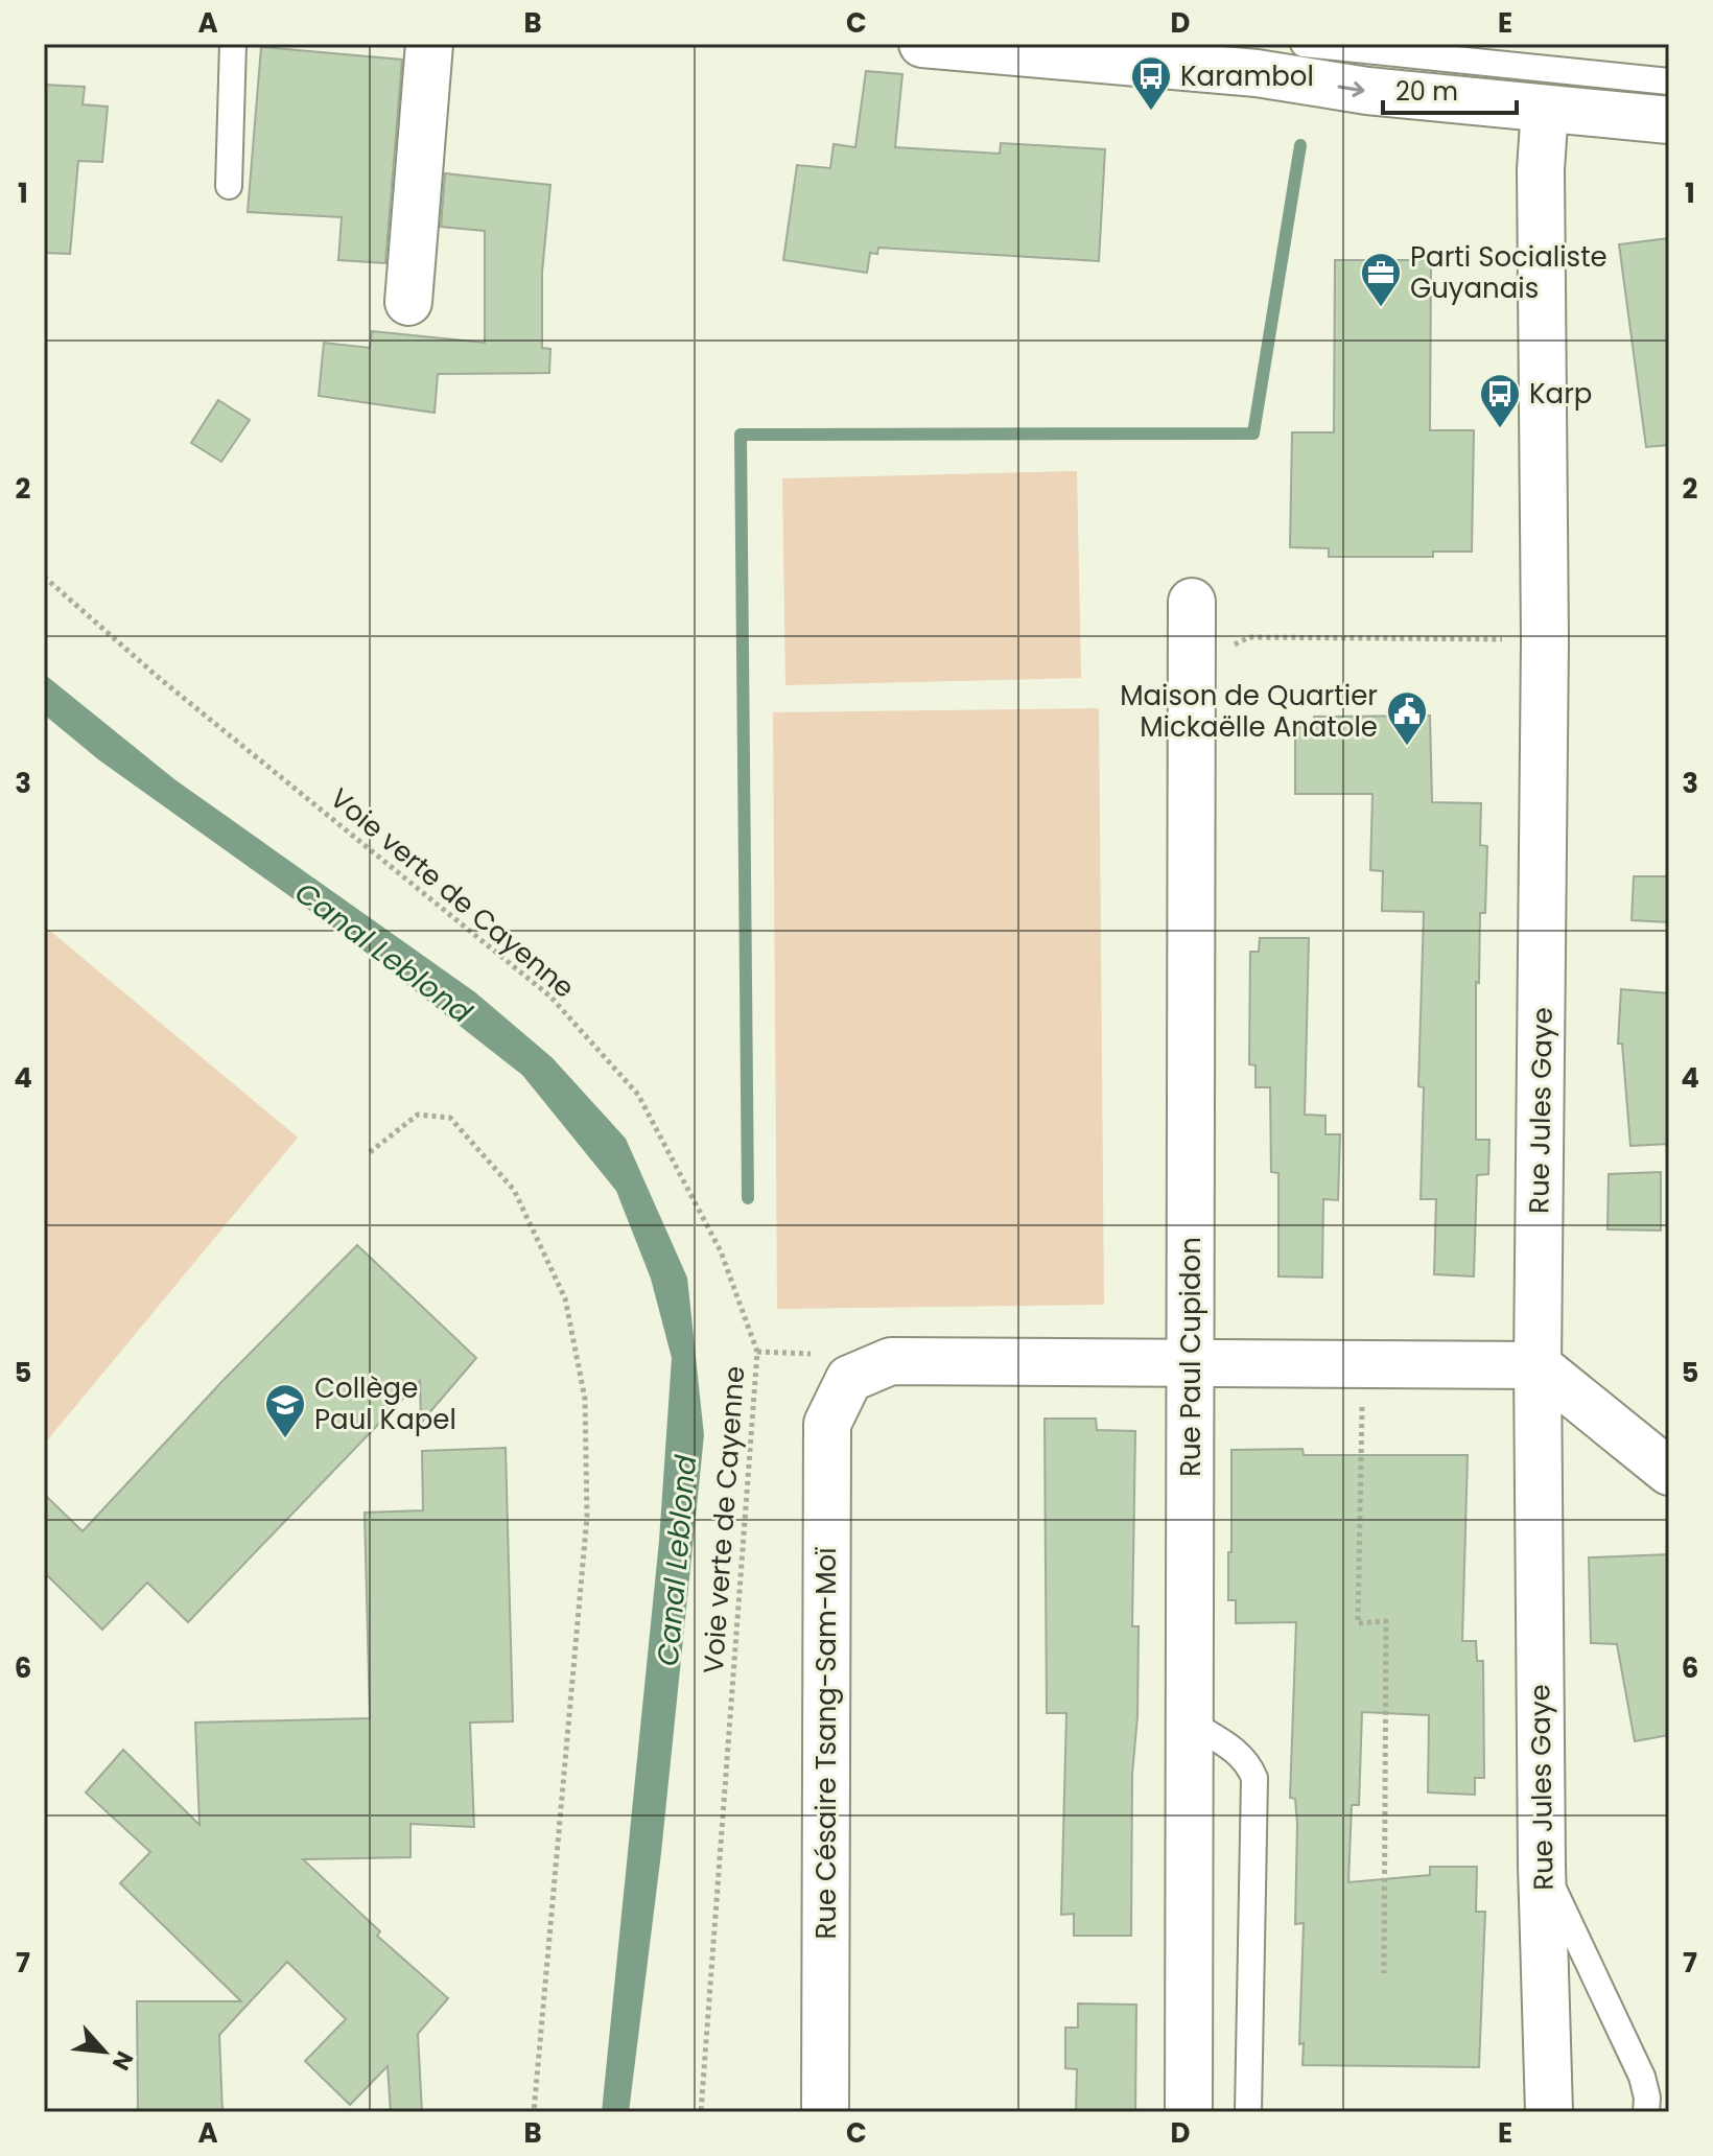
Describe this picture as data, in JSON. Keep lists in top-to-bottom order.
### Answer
{
  "streets": {
    "street": ["Rue Jules Gaye", "Rue Paul Cupidon", "Rue Césaire Tsang-Sam-Moï"],
    "path": ["Voie verte de Cayenne"]
  },
  "crossings": [
    ["Rue Paul Cupidon", "Rue Césaire Tsang-Sam-Moï"]
  ],
  "water": ["Canal Leblond"],
  "places": {
    "bus stop": ["Karambol", "Karp"],
    "office": ["Parti Socialiste Guyanais"],
    "public building": ["Maison de Quartier Mickaëlle Anatole"],
    "school or university": ["Collège Paul Kapel"]
  },
  "scale_bar": "20 m",
  "north": "bottom right",
  "grid": {
    "columns": [
      "A",
      "B",
      "C",
      "D",
      "E"
    ],
    "rows": [
      "1",
      "2",
      "3",
      "4",
      "5",
      "6",
      "7"
    ]
  }
}
